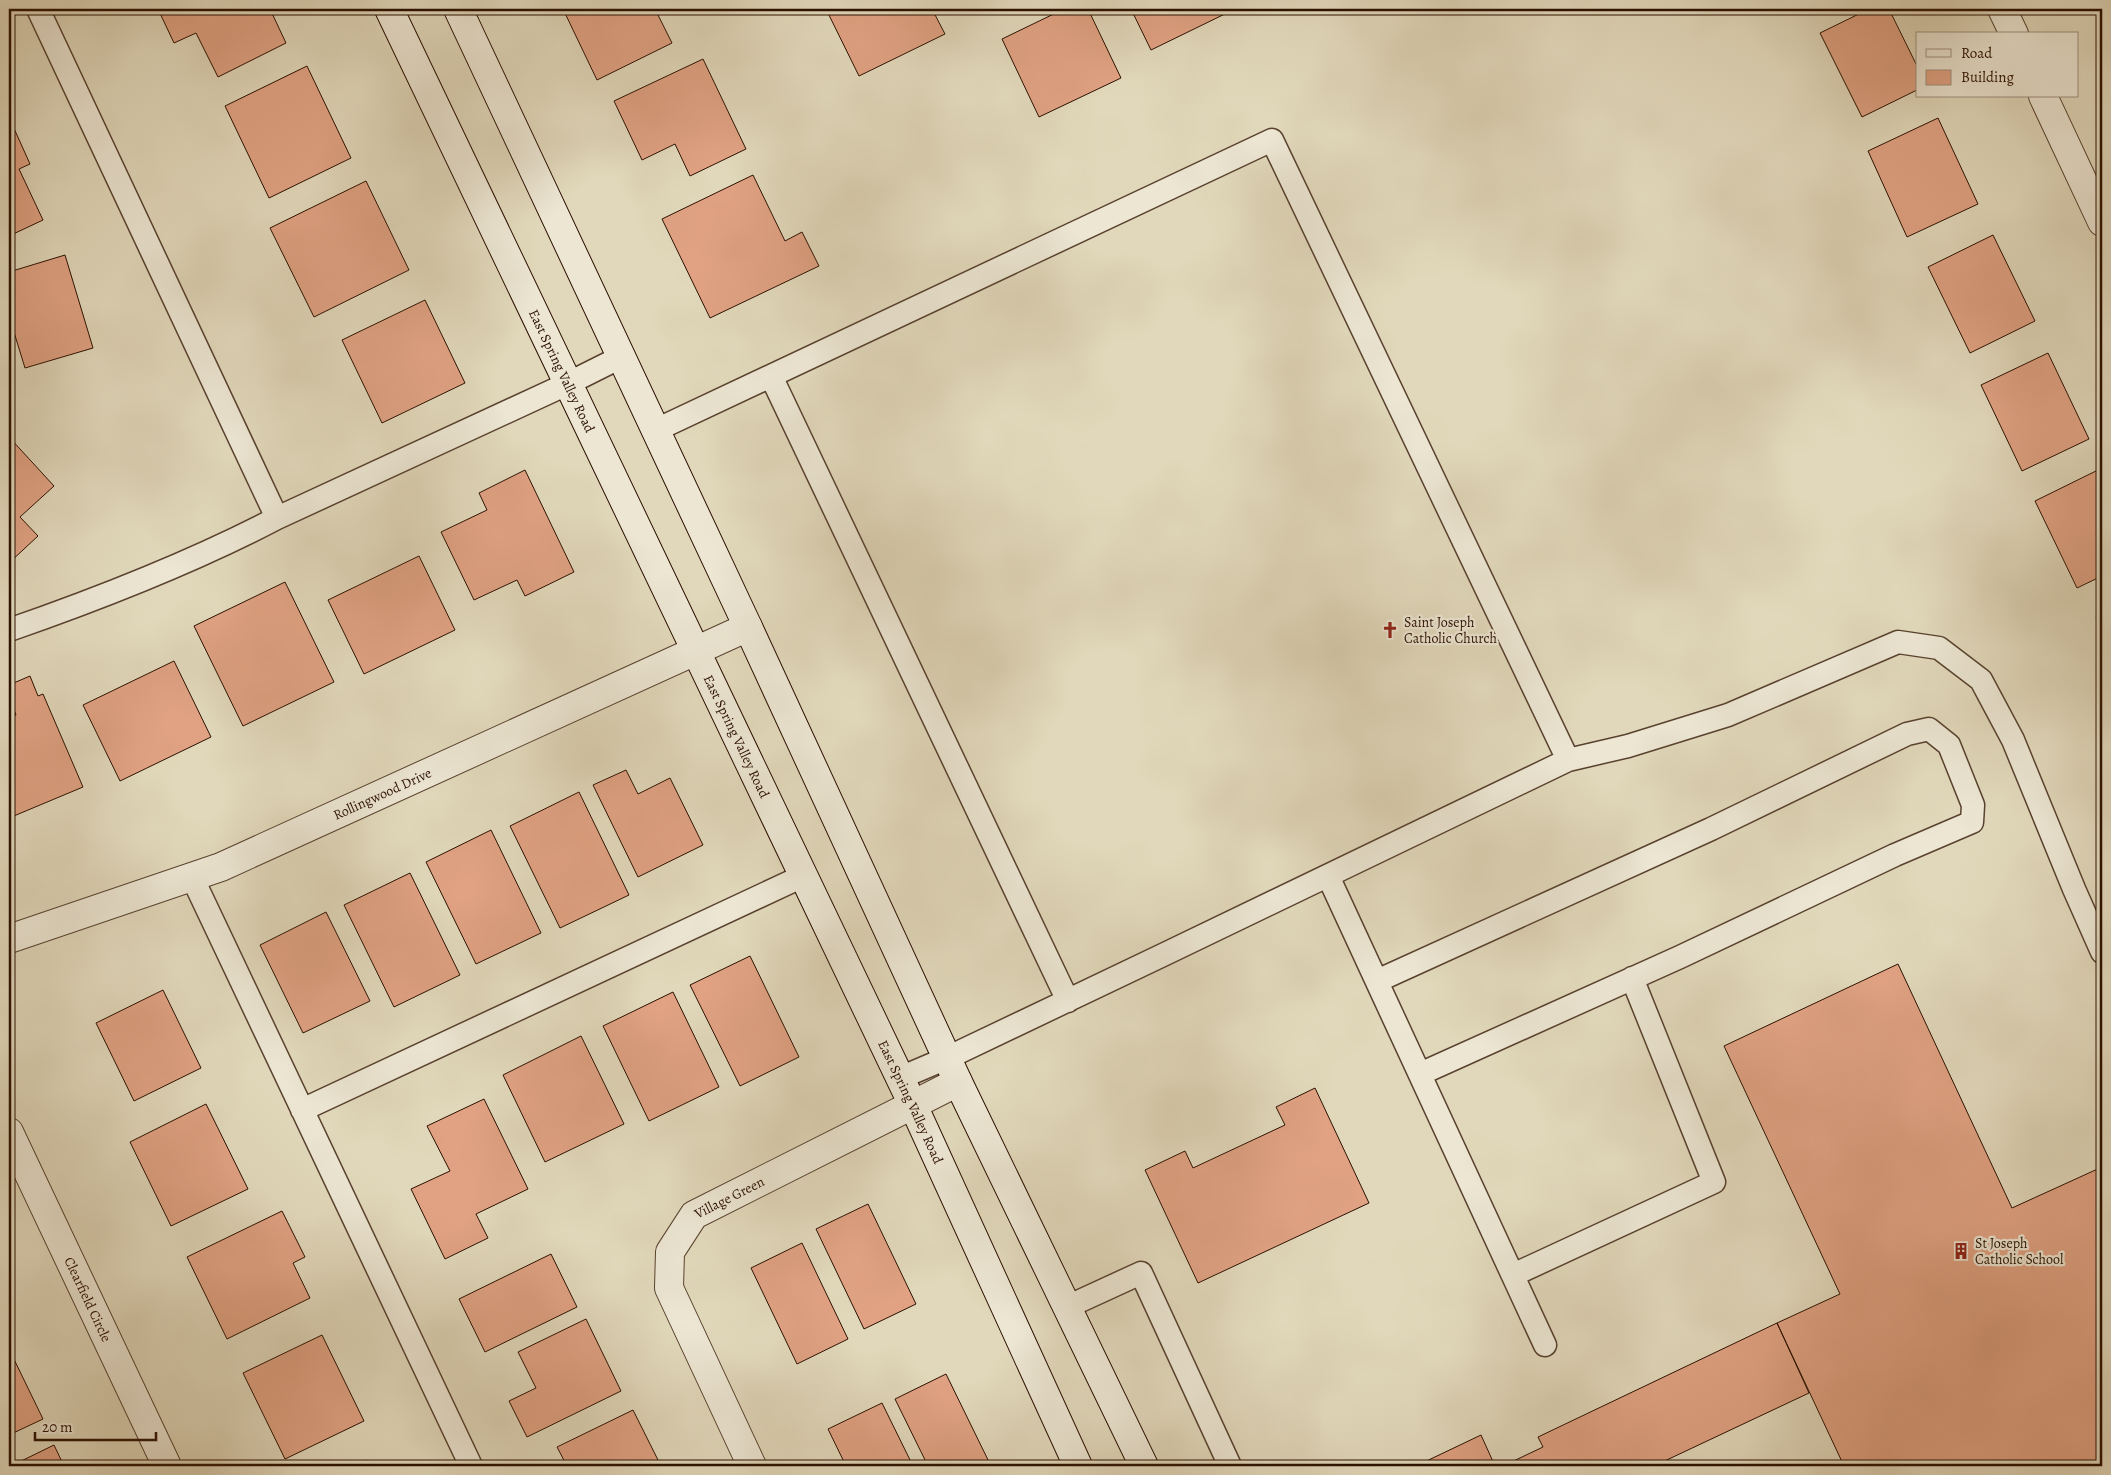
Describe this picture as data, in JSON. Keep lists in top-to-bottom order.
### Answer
{
  "streets": {
    "street": [
      "East Spring Valley Road",
      "Rollingwood Drive",
      "Village Green",
      "Clearfield Circle"
    ]
  },
  "crossings": [
    ["East Spring Valley Road", "Rollingwood Drive"],
    ["East Spring Valley Road", "Village Green"]
  ],
  "places": {
    "church": ["Saint Joseph Catholic Church"],
    "building": ["St Joseph Catholic School"]
  },
  "legend": ["Road", "Building"],
  "scale_bar": "20 m"
}
